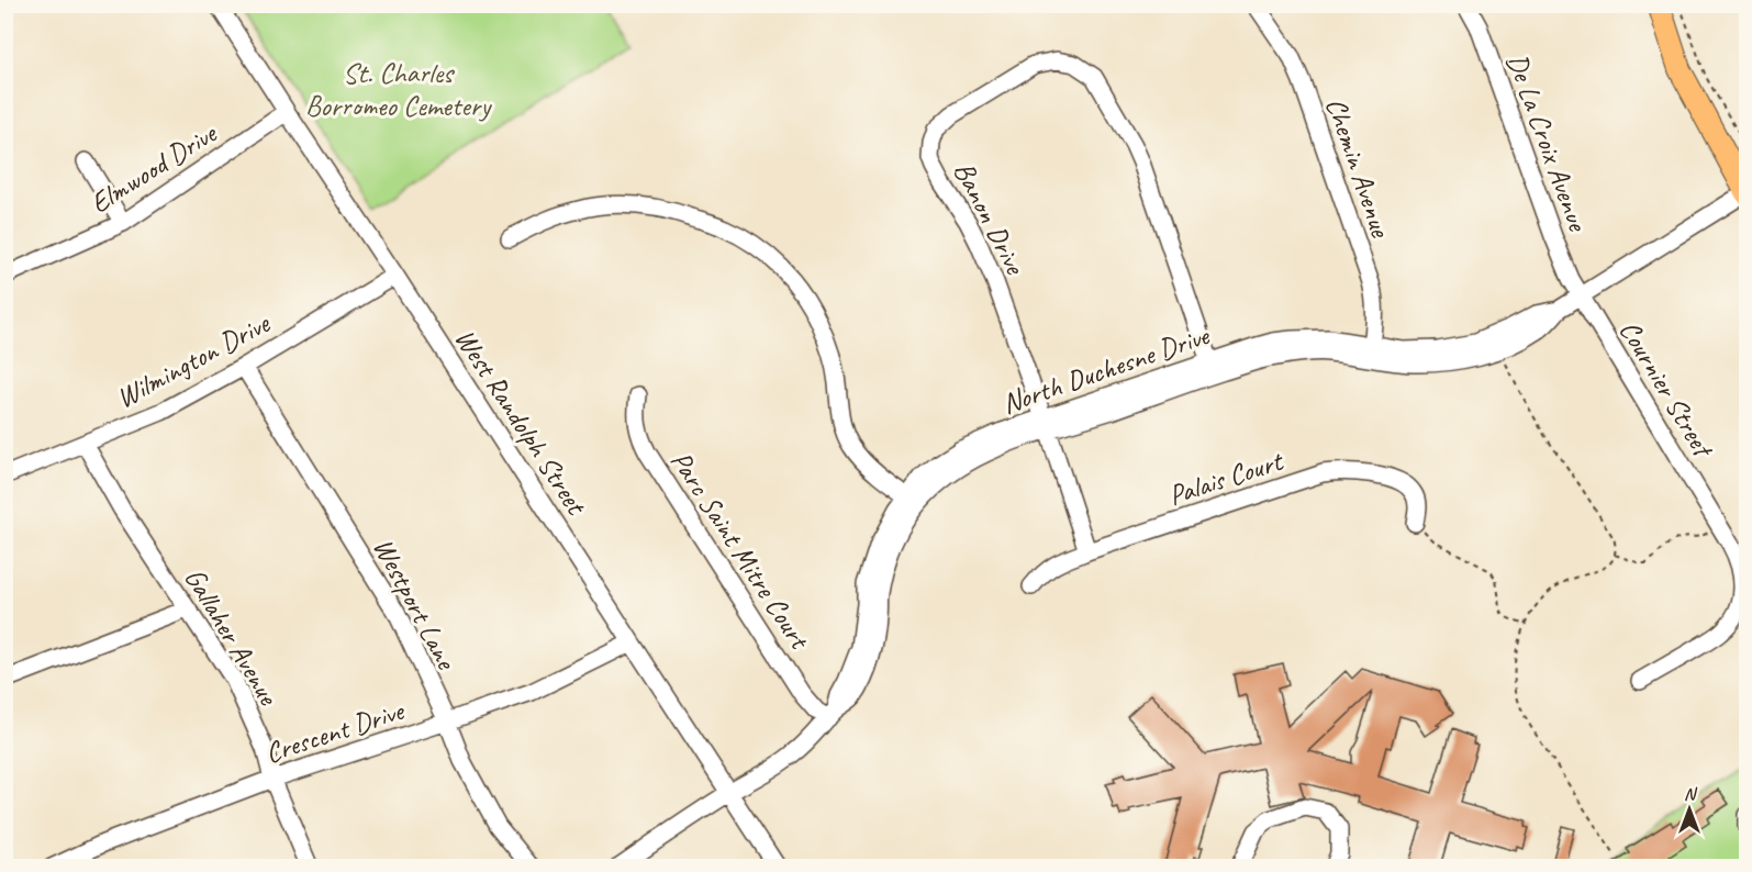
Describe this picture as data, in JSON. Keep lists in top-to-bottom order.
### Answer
{
  "streets": {
    "street": [
      "De La Croix Avenue",
      "Chemin Avenue",
      "Elmwood Drive",
      "Banon Drive",
      "Wilmington Drive",
      "North Duchesne Drive",
      "Cournier Street",
      "West Randolph Street",
      "Palais Court",
      "Parc Saint Mitre Court",
      "Westport Lane",
      "Gallaher Avenue",
      "Crescent Drive"
    ]
  },
  "crossings": [
    ["De La Croix Avenue", "North Duchesne Drive"],
    ["De La Croix Avenue", "Cournier Street"],
    ["Chemin Avenue", "North Duchesne Drive"],
    ["Elmwood Drive", "West Randolph Street"],
    ["Banon Drive", "North Duchesne Drive"],
    ["Banon Drive", "Palais Court"],
    ["Wilmington Drive", "West Randolph Street"],
    ["Wilmington Drive", "Westport Lane"],
    ["Wilmington Drive", "Gallaher Avenue"],
    ["North Duchesne Drive", "Cournier Street"],
    ["North Duchesne Drive", "West Randolph Street"],
    ["North Duchesne Drive", "Parc Saint Mitre Court"],
    ["West Randolph Street", "Crescent Drive"],
    ["Westport Lane", "Crescent Drive"],
    ["Gallaher Avenue", "Crescent Drive"]
  ],
  "parks": ["St. Charles Borromeo Cemetery"],
  "north": "top"
}
